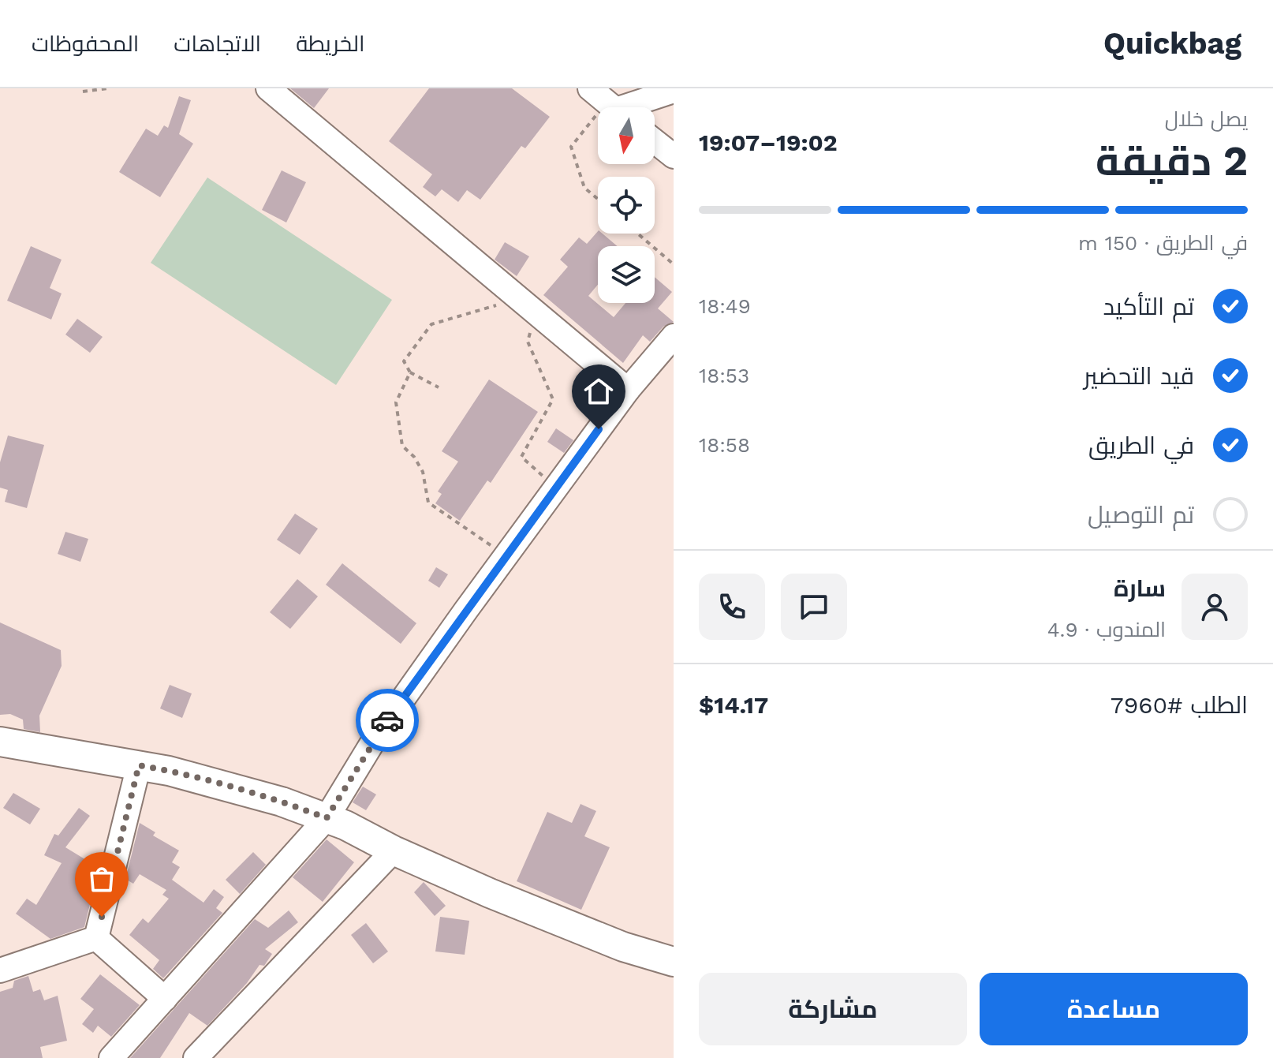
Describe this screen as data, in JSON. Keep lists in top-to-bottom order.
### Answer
{
  "north": "bottom",
  "page": {
    "header": "Quickbag",
    "nav": ["الخريطة", "الاتجاهات", "المحفوظات"],
    "heading": ["2 دقيقة", "يصل خلال", "19:02–19:07"],
    "panel": [
      "سارة",
      "المندوب · 4.9",
      "الطلب #7960",
      "$14.17"
    ],
    "bar": "في الطريق · 150 m",
    "list": [
      ["تم التأكيد", "18:49"],
      ["قيد التحضير", "18:53"],
      ["في الطريق", "18:58"],
      "تم التوصيل"
    ],
    "buttons": ["مساعدة", "مشاركة"]
  }
}
